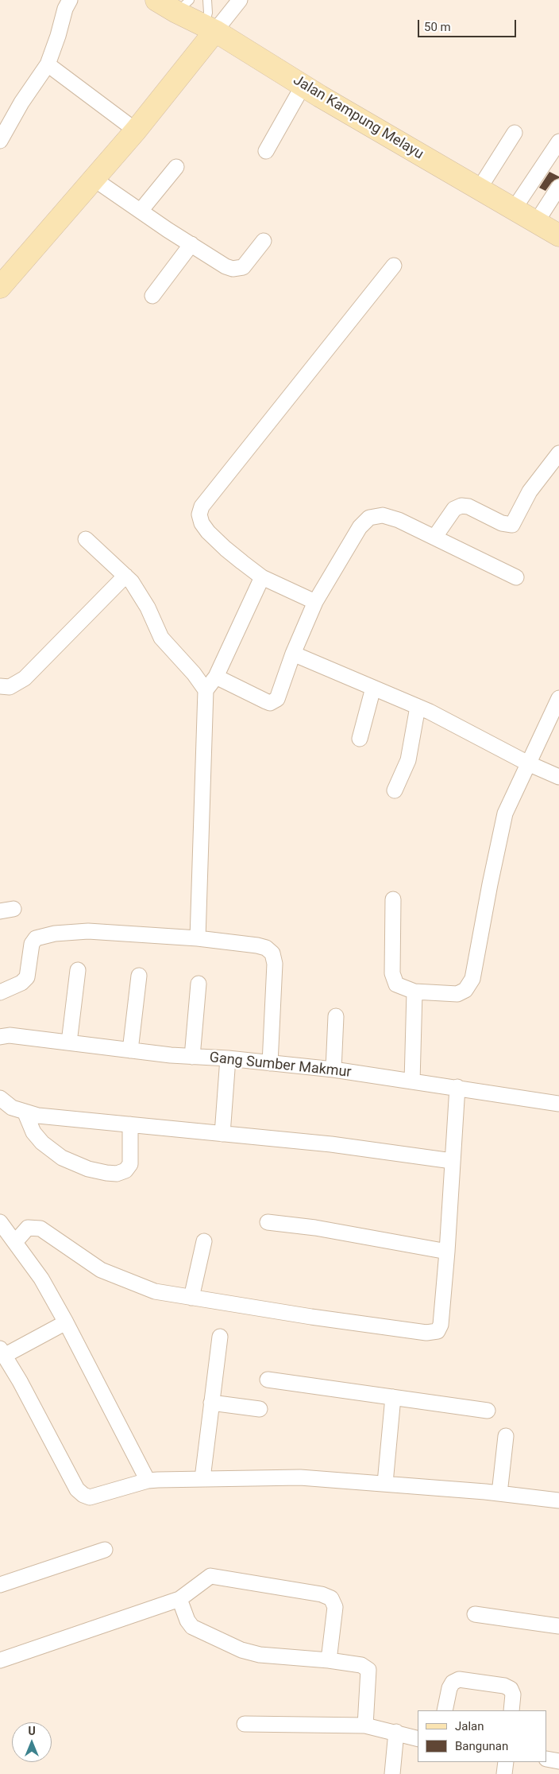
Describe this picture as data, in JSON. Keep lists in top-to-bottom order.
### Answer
{
  "streets": {
    "main road": ["Jalan Kampung Melayu"],
    "street": ["Gang Sumber Makmur"]
  },
  "legend": ["Jalan", "Bangunan"],
  "scale_bar": "50 m",
  "north": "top"
}
